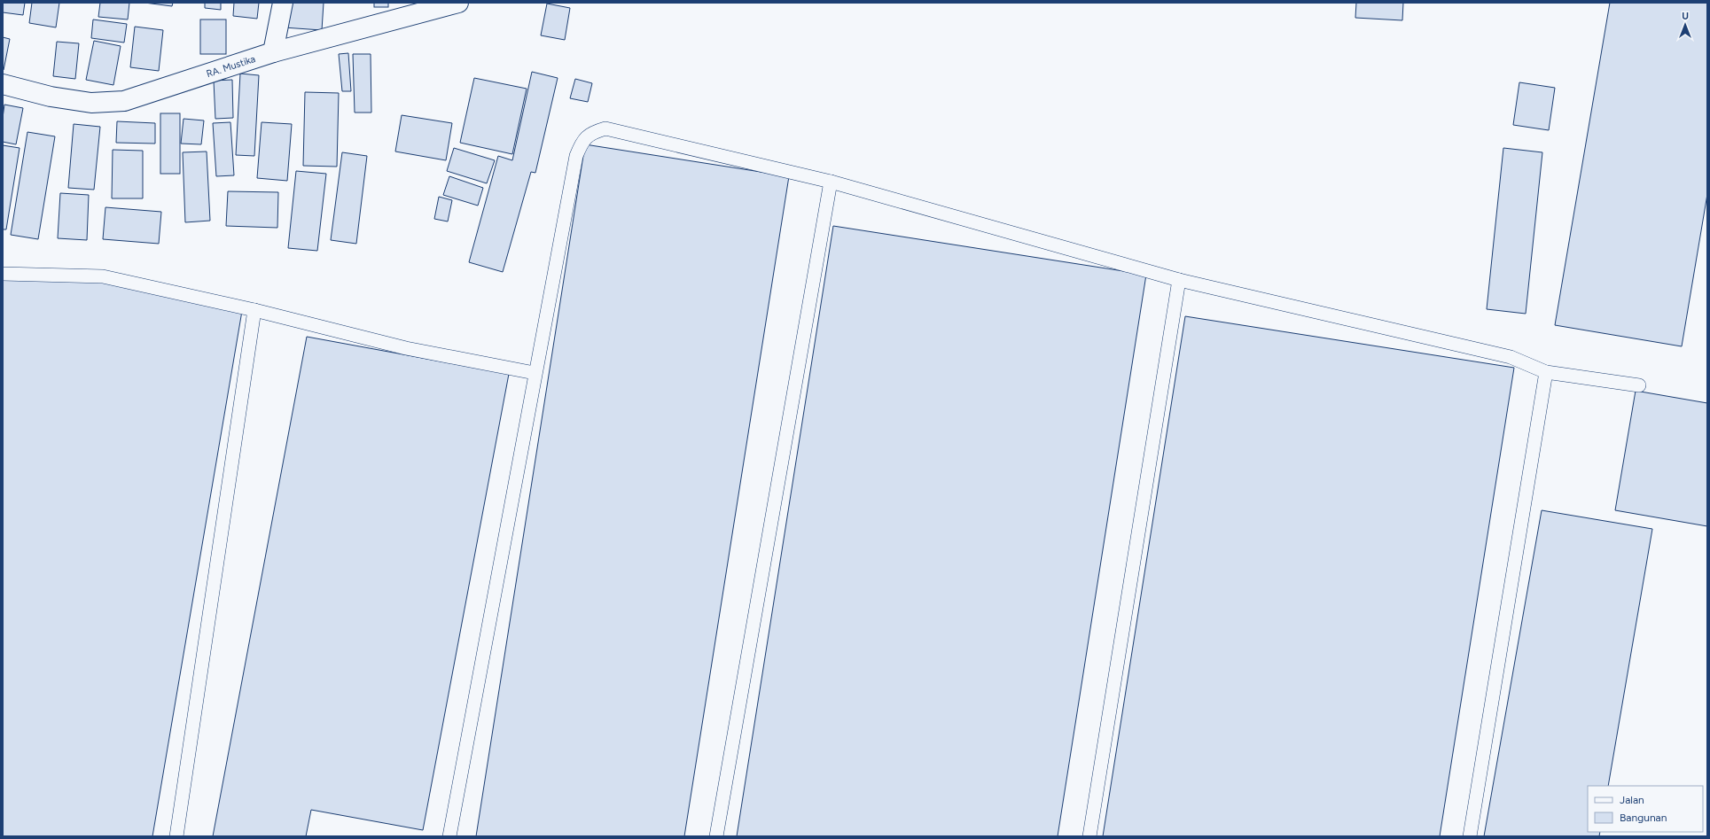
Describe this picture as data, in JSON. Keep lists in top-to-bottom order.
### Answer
{
  "streets": {
    "street": ["RA. Mustika"]
  },
  "legend": ["Jalan", "Bangunan"],
  "north": "top"
}
